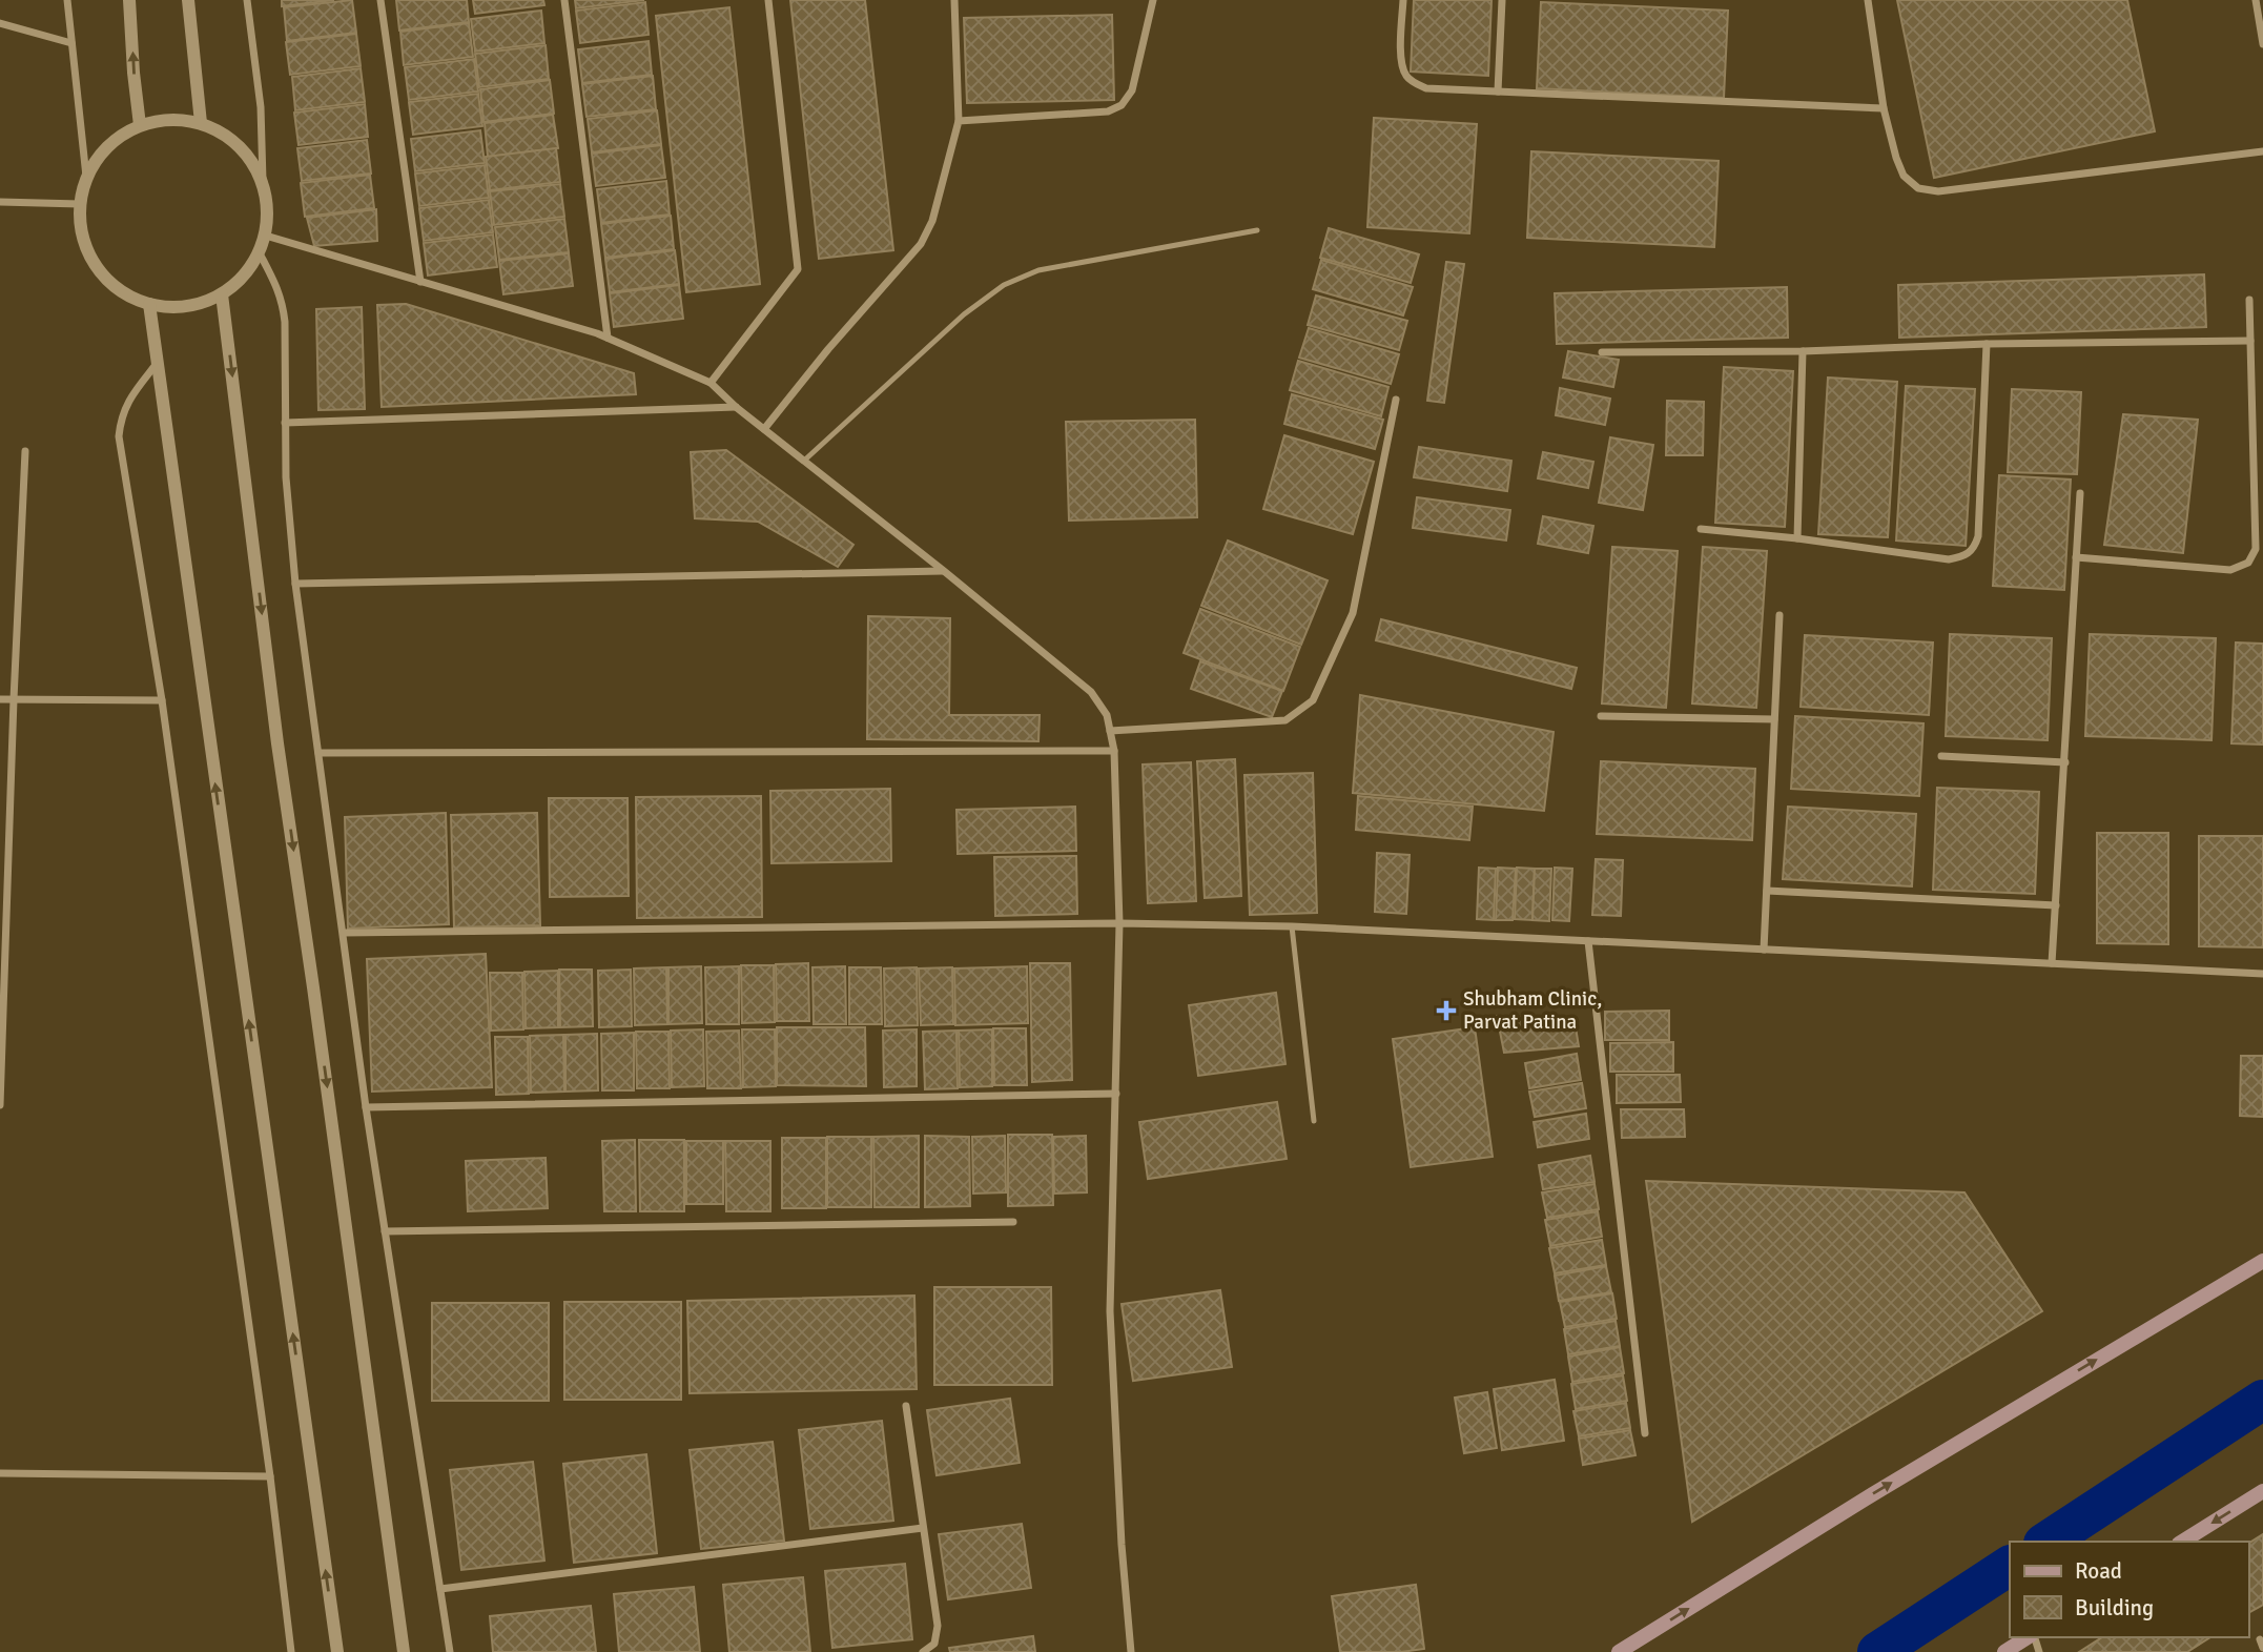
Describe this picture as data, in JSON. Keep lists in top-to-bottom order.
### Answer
{
  "places": {
    "health": ["Shubham Clinic, Parvat Patina"]
  },
  "legend": ["Road", "Building"]
}
